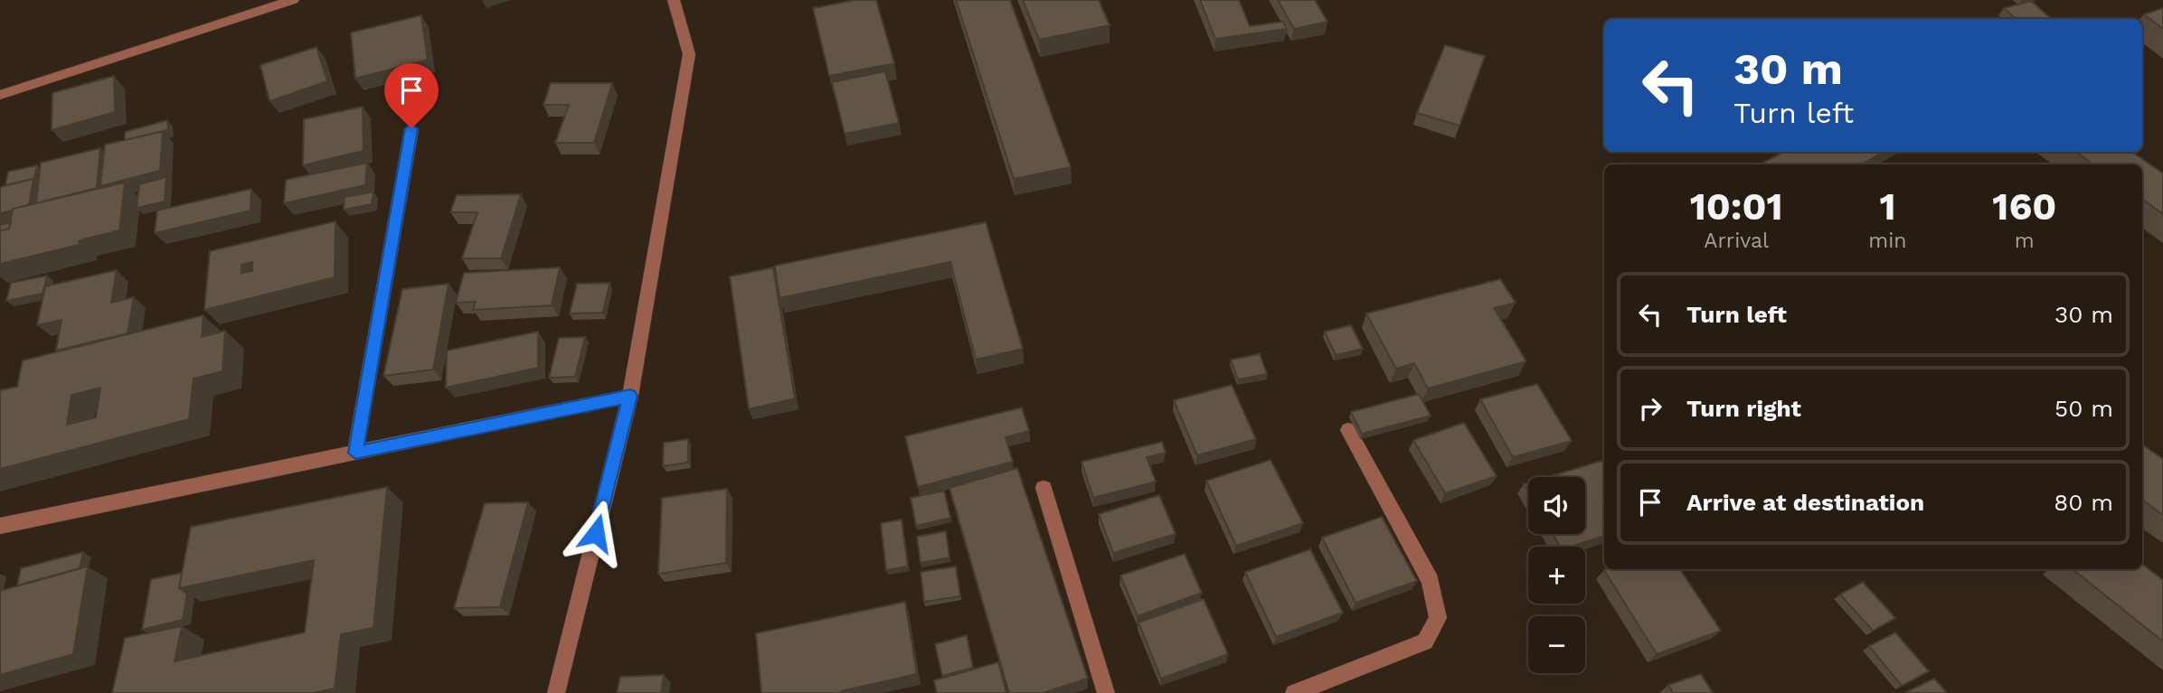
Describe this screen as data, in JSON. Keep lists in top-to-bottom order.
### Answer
{
  "page": {
    "turn": ["30 m", "Turn left"],
    "eta": [
      "10:01",
      "Arrival",
      "1",
      "min",
      "160",
      "m"
    ],
    "list": [
      {
        "name": "Turn left",
        "value": "30 m"
      },
      {
        "name": "Turn right",
        "value": "50 m"
      },
      {
        "name": "Arrive at destination",
        "value": "80 m"
      }
    ],
    "map_buttons": ["+", "−"]
  }
}
